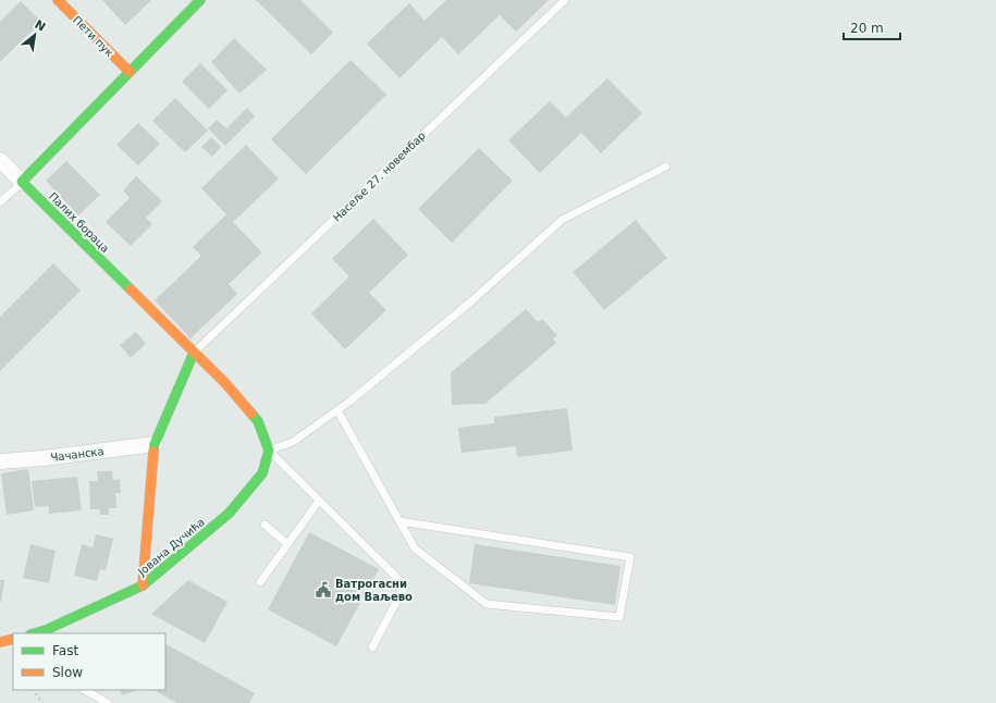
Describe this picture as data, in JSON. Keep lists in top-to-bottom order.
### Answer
{
  "streets": {
    "street": [
      "Пети пук",
      "Палих бораца",
      "Чачанска",
      "Јована Дучића"
    ],
    "lane": ["Насеље 27. новембар"]
  },
  "crossings": [
    ["Насеље 27. новембар", "Палих бораца"],
    ["Палих бораца", "Јована Дучића"]
  ],
  "places": {
    "public building": ["Ватрогасни дом Ваљево"]
  },
  "legend": ["Fast", "Slow"],
  "scale_bar": "20 m",
  "north": "top right"
}
